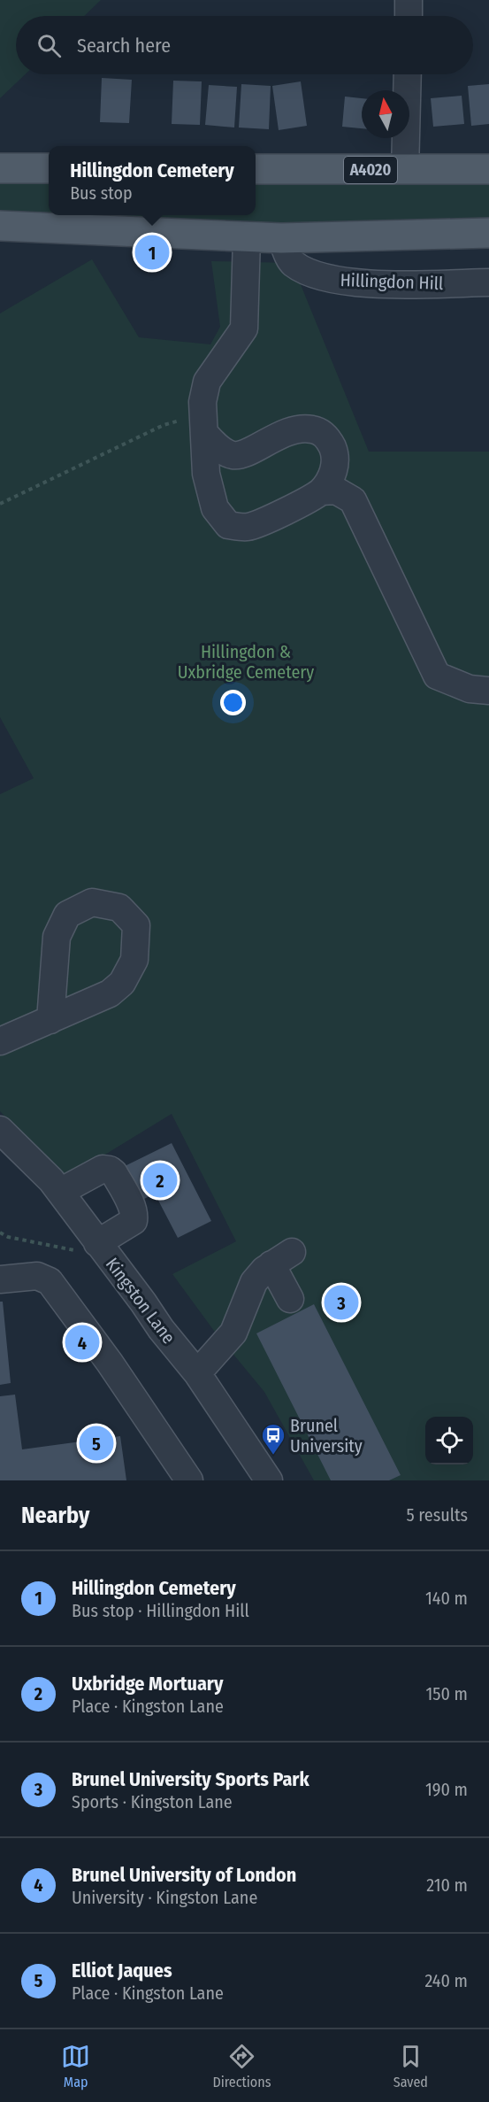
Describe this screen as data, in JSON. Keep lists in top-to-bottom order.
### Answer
{
  "streets": {
    "main road": ["A4020"],
    "street": ["Hillingdon Hill", "Kingston Lane"]
  },
  "parks": ["Hillingdon & Uxbridge Cemetery"],
  "places": {
    "bus stop": ["Brunel University"]
  },
  "north": "top",
  "page": {
    "search": "Search here",
    "popup": ["Hillingdon Cemetery", "Bus stop"],
    "pins": [
      "1",
      "2",
      "3",
      "4",
      "5"
    ],
    "heading": ["Nearby", "5 results"],
    "list": [
      {
        "mark": "1",
        "name": "Hillingdon Cemetery",
        "note": "Bus stop · Hillingdon Hill",
        "value": "140 m"
      },
      {
        "mark": "2",
        "name": "Uxbridge Mortuary",
        "note": "Place · Kingston Lane",
        "value": "150 m"
      },
      {
        "mark": "3",
        "name": "Brunel University Sports Park",
        "note": "Sports · Kingston Lane",
        "value": "190 m"
      },
      {
        "mark": "4",
        "name": "Brunel University of London",
        "note": "University · Kingston Lane",
        "value": "210 m"
      },
      {
        "mark": "5",
        "name": "Elliot Jaques",
        "note": "Place · Kingston Lane",
        "value": "240 m"
      }
    ],
    "nav": ["Map", "Directions", "Saved"]
  }
}
